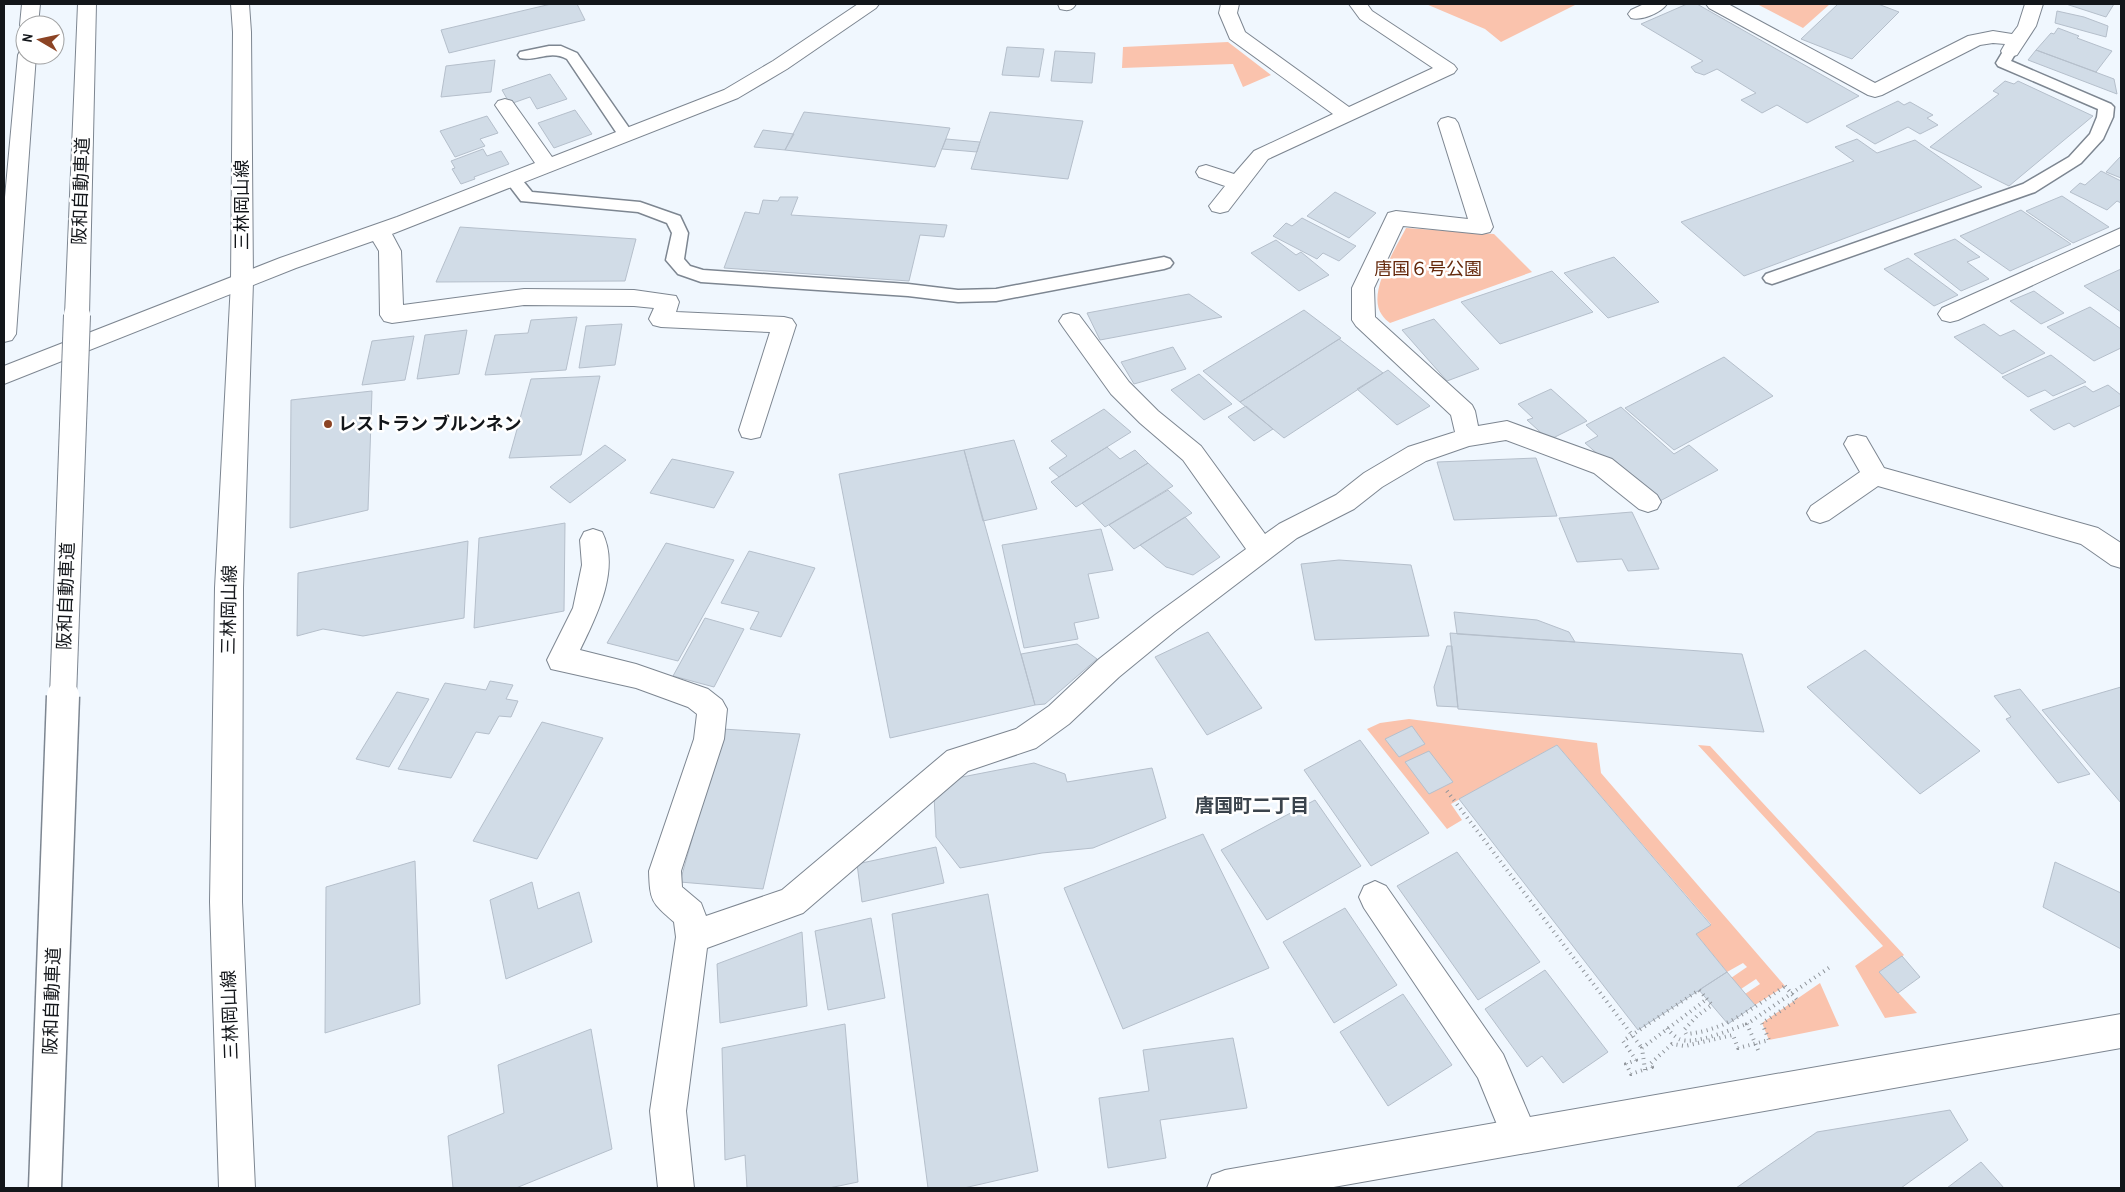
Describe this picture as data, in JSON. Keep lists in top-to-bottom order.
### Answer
{
  "streets": {
    "main road": ["阪和自動車道", "三林岡山線"]
  },
  "districts": ["唐国町二丁目"],
  "parks": ["唐国６号公園"],
  "places": ["レストラン ブルンネン"],
  "north": "left"
}
